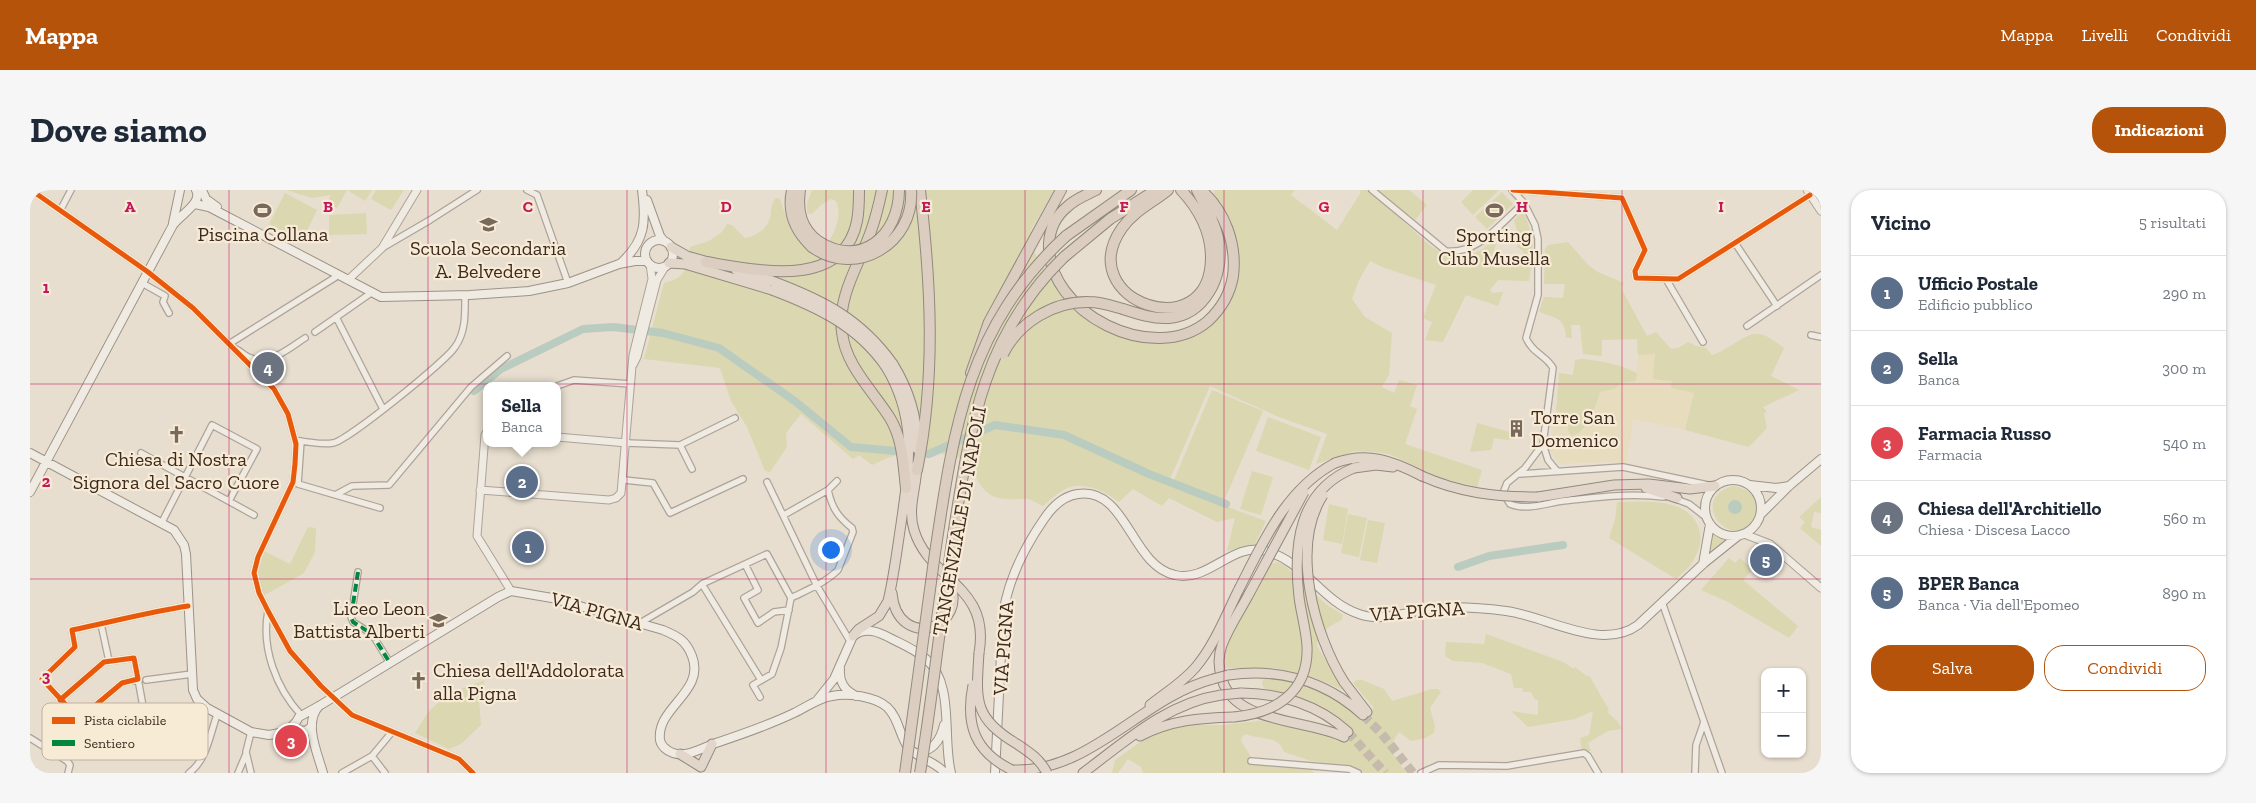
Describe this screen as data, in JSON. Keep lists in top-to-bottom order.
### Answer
{
  "streets": {
    "highway": ["TANGENZIALE DI NAPOLI"],
    "main road": ["VIA PIGNA"]
  },
  "places": {
    "sports": ["Piscina Collana", "Sporting Club Musella"],
    "school or university": ["Scuola Secondaria A. Belvedere", "Liceo Leon Battista Alberti"],
    "building": ["Torre San Domenico"],
    "church": ["Chiesa di Nostra Signora del Sacro Cuore", "Chiesa dell'Addolorata alla Pigna"]
  },
  "legend": ["Pista ciclabile", "Sentiero"],
  "page": {
    "header": "Mappa",
    "nav": ["Mappa", "Livelli", "Condividi"],
    "buttons": [
      "Indicazioni",
      ["Salva", "Condividi"]
    ],
    "title": "Dove siamo",
    "heading": ["Vicino", "5 risultati"],
    "list": [
      {
        "mark": "1",
        "name": "Ufficio Postale",
        "note": "Edificio pubblico",
        "value": "290 m"
      },
      {
        "mark": "2",
        "name": "Sella",
        "note": "Banca",
        "value": "300 m"
      },
      {
        "mark": "3",
        "name": "Farmacia Russo",
        "note": "Farmacia",
        "value": "540 m"
      },
      {
        "mark": "4",
        "name": "Chiesa dell'Architiello",
        "note": "Chiesa · Discesa Lacco",
        "value": "560 m"
      },
      {
        "mark": "5",
        "name": "BPER Banca",
        "note": "Banca · Via dell'Epomeo",
        "value": "890 m"
      }
    ],
    "pins": [
      "4",
      "2",
      "1",
      "5",
      "3"
    ],
    "popup": ["Sella", "Banca"],
    "map_buttons": ["+", "−"]
  },
  "grid": {
    "columns": [
      "A",
      "B",
      "C",
      "D",
      "E",
      "F",
      "G",
      "H",
      "I"
    ],
    "rows": ["1", "2", "3"]
  }
}
